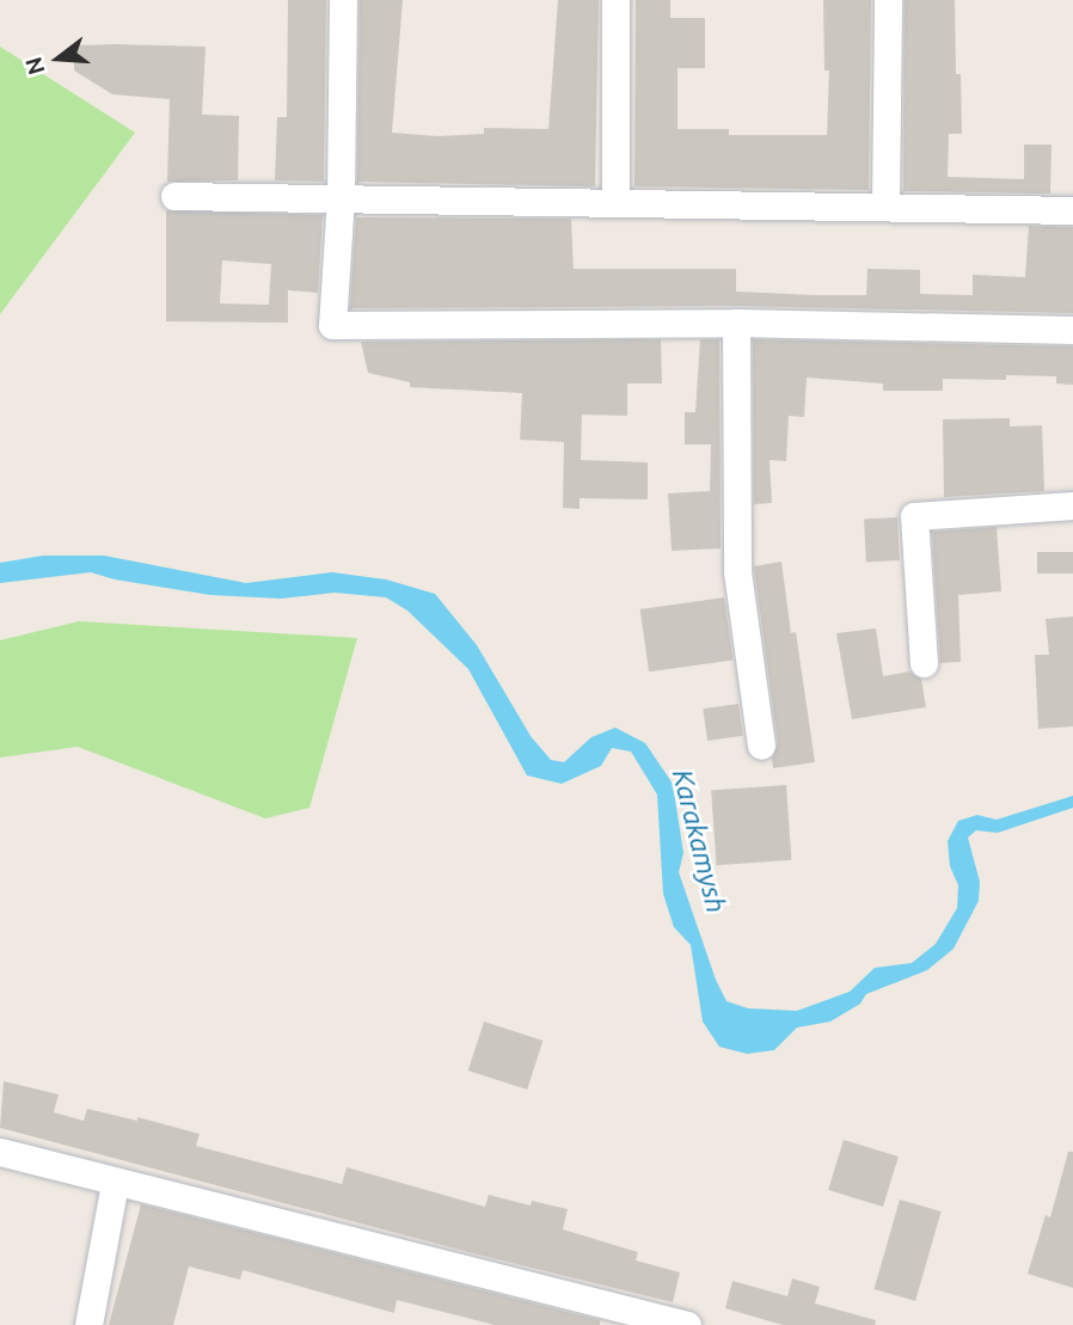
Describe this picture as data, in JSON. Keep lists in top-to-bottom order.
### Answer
{
  "water": ["Karakamysh"],
  "north": "left"
}
